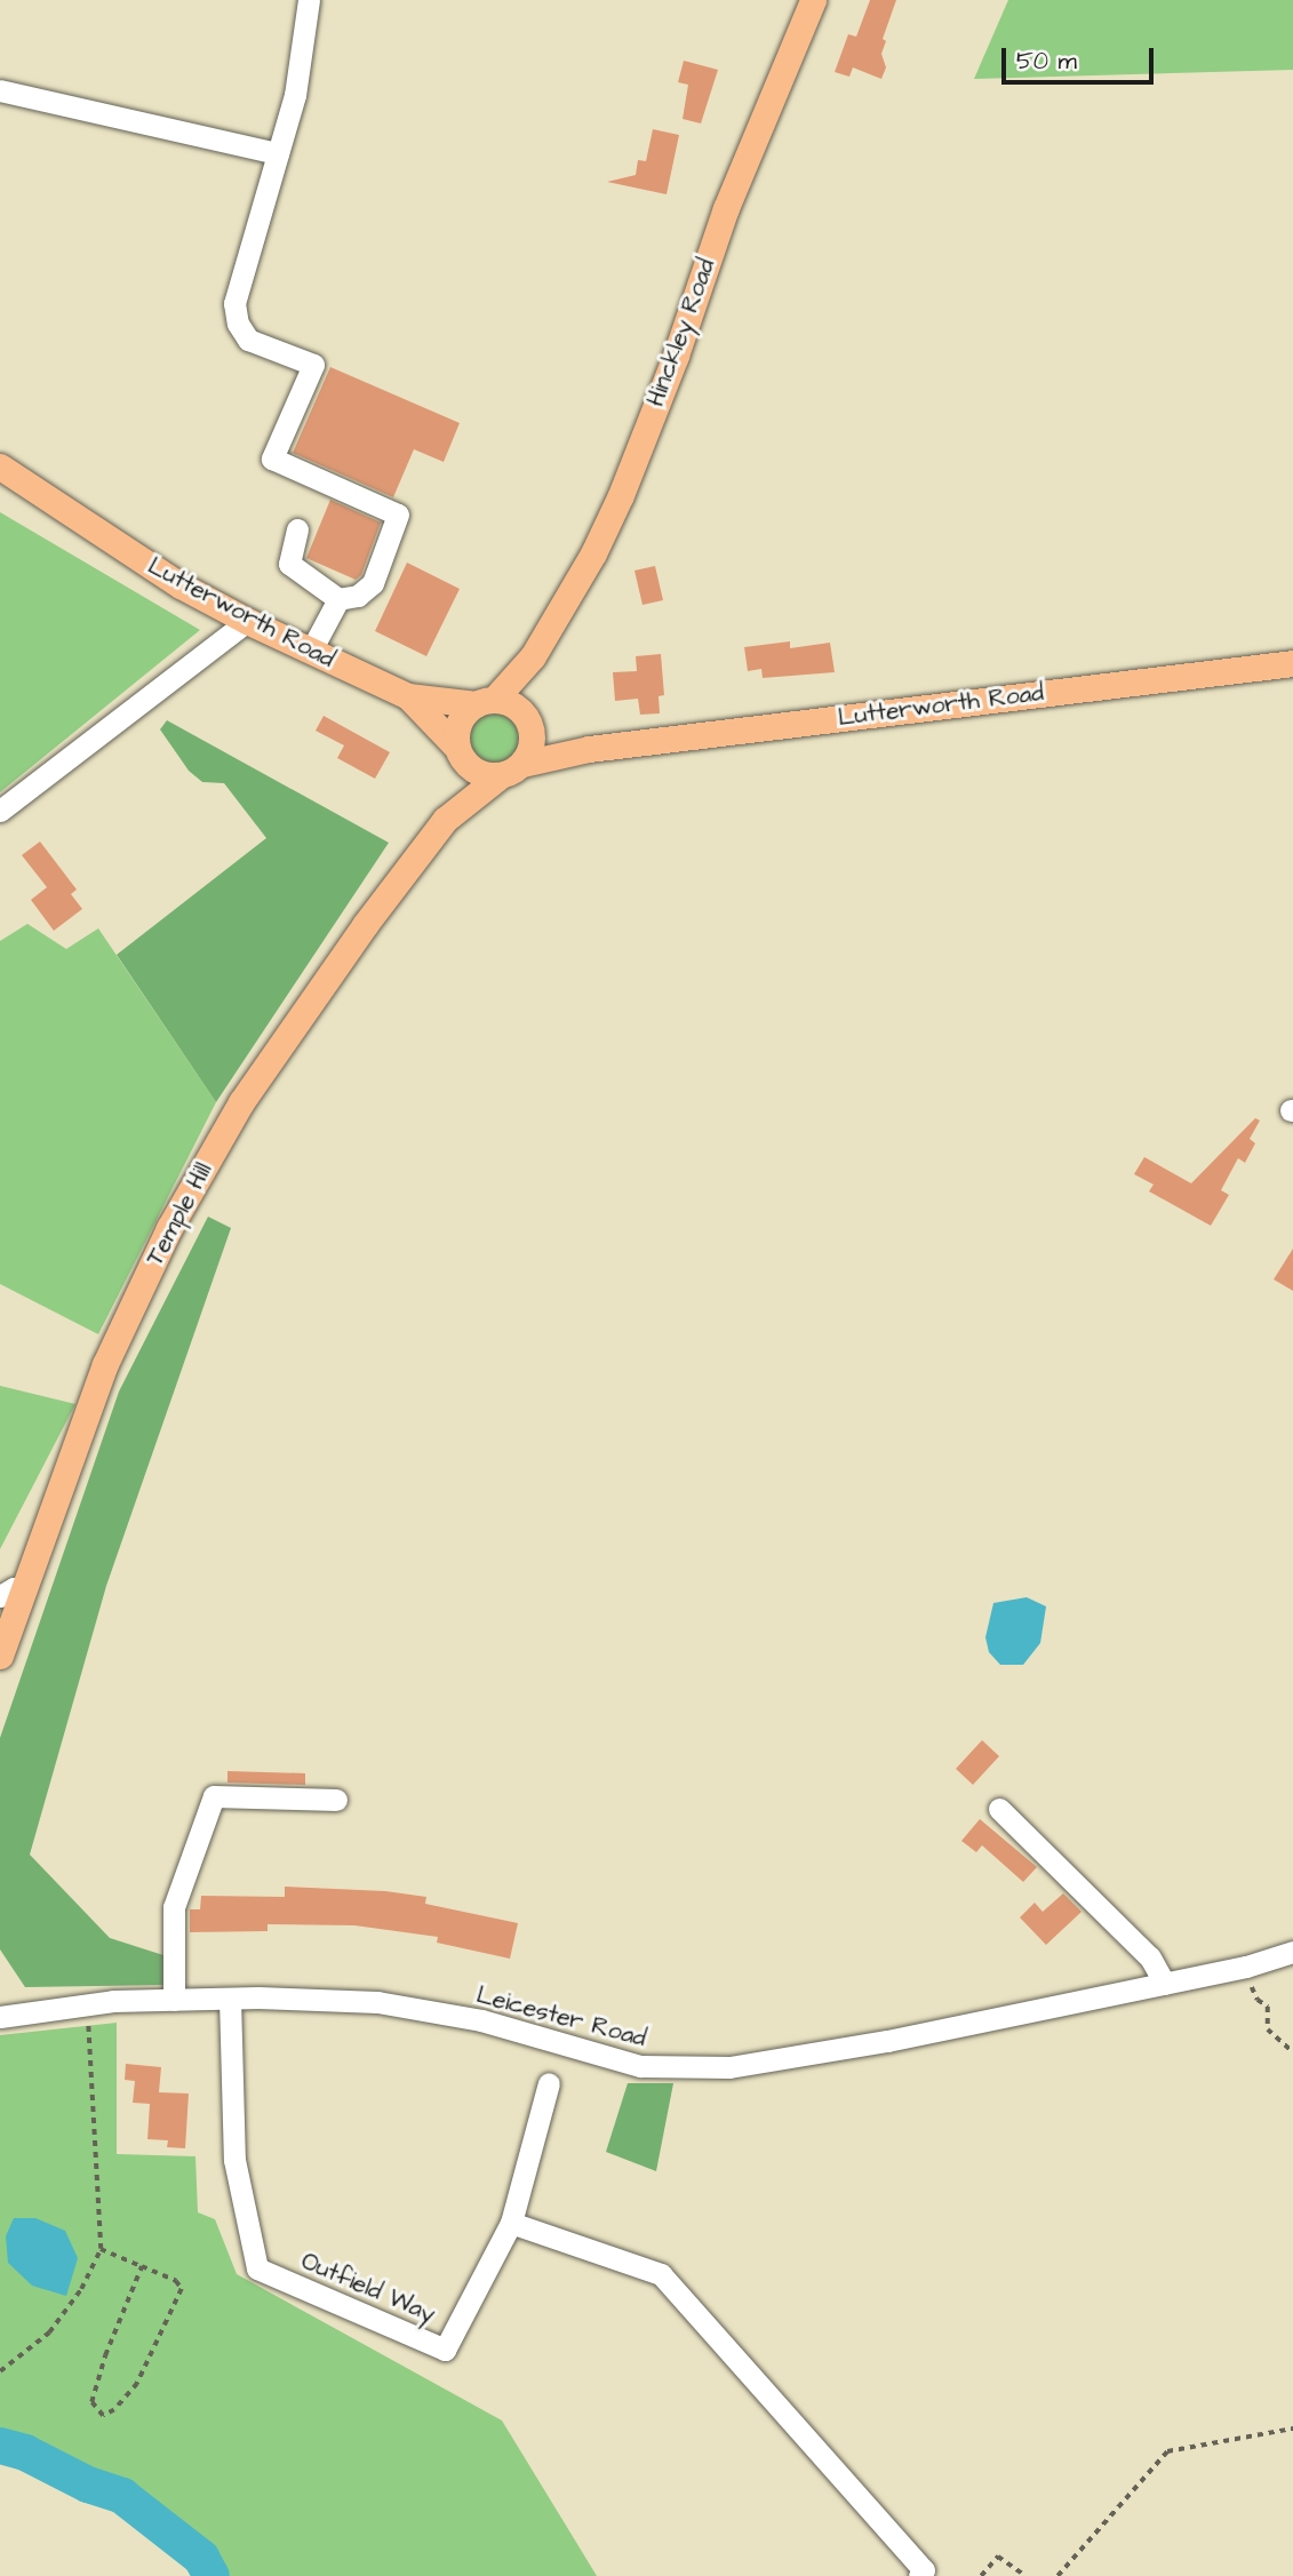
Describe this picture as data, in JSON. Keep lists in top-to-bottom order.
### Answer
{
  "streets": {
    "main road": ["Hinckley Road", "Lutterworth Road", "Temple Hill"],
    "street": ["Leicester Road", "Outfield Way"]
  },
  "crossings": [
    ["Hinckley Road", "Lutterworth Road"],
    ["Hinckley Road", "Temple Hill"],
    ["Lutterworth Road", "Temple Hill"],
    ["Leicester Road", "Outfield Way"]
  ],
  "scale_bar": "50 m"
}
